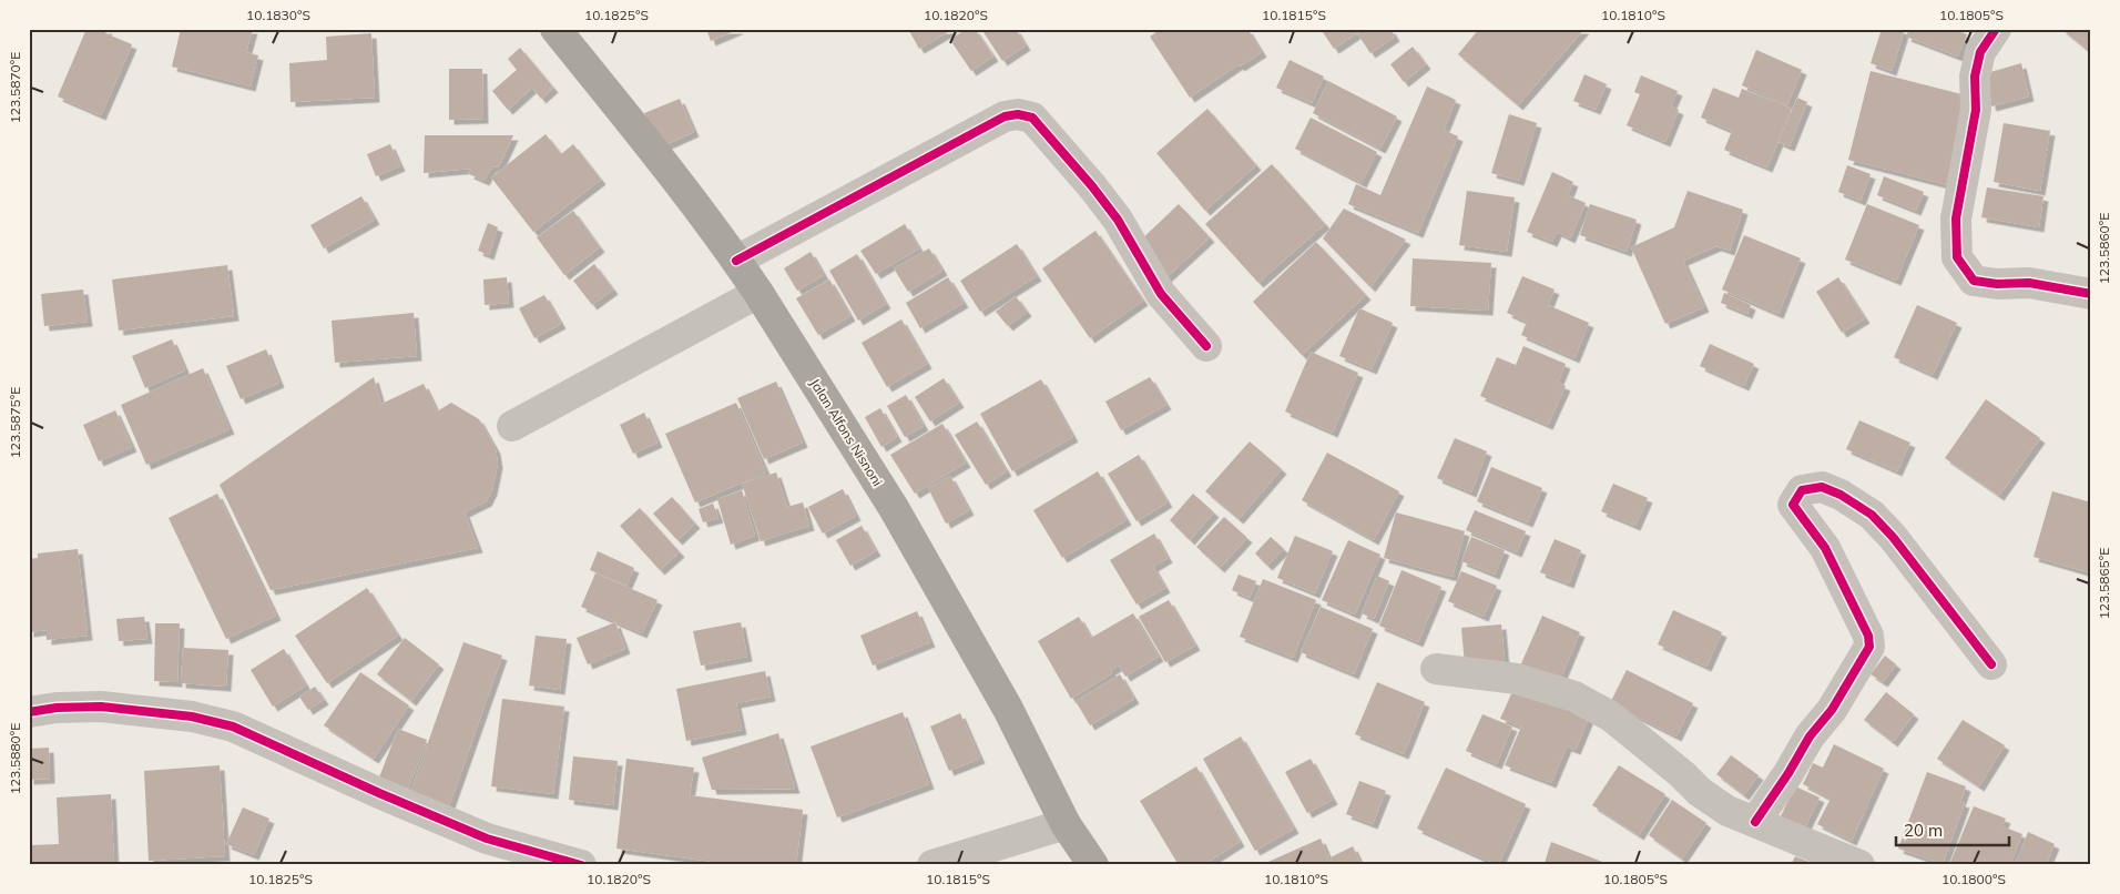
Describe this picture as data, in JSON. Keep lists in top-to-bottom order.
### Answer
{
  "streets": {
    "main road": ["Jalan Alfons Nisnoni"]
  },
  "scale_bar": "20 m",
  "coordinates": [
    "10.1830°S",
    "10.1825°S",
    "10.1820°S",
    "10.1815°S",
    "10.1810°S",
    "10.1805°S",
    "123.5870°E",
    "123.5860°E",
    "123.5875°E",
    "123.5865°E",
    "123.5880°E",
    "10.1800°S"
  ]
}
